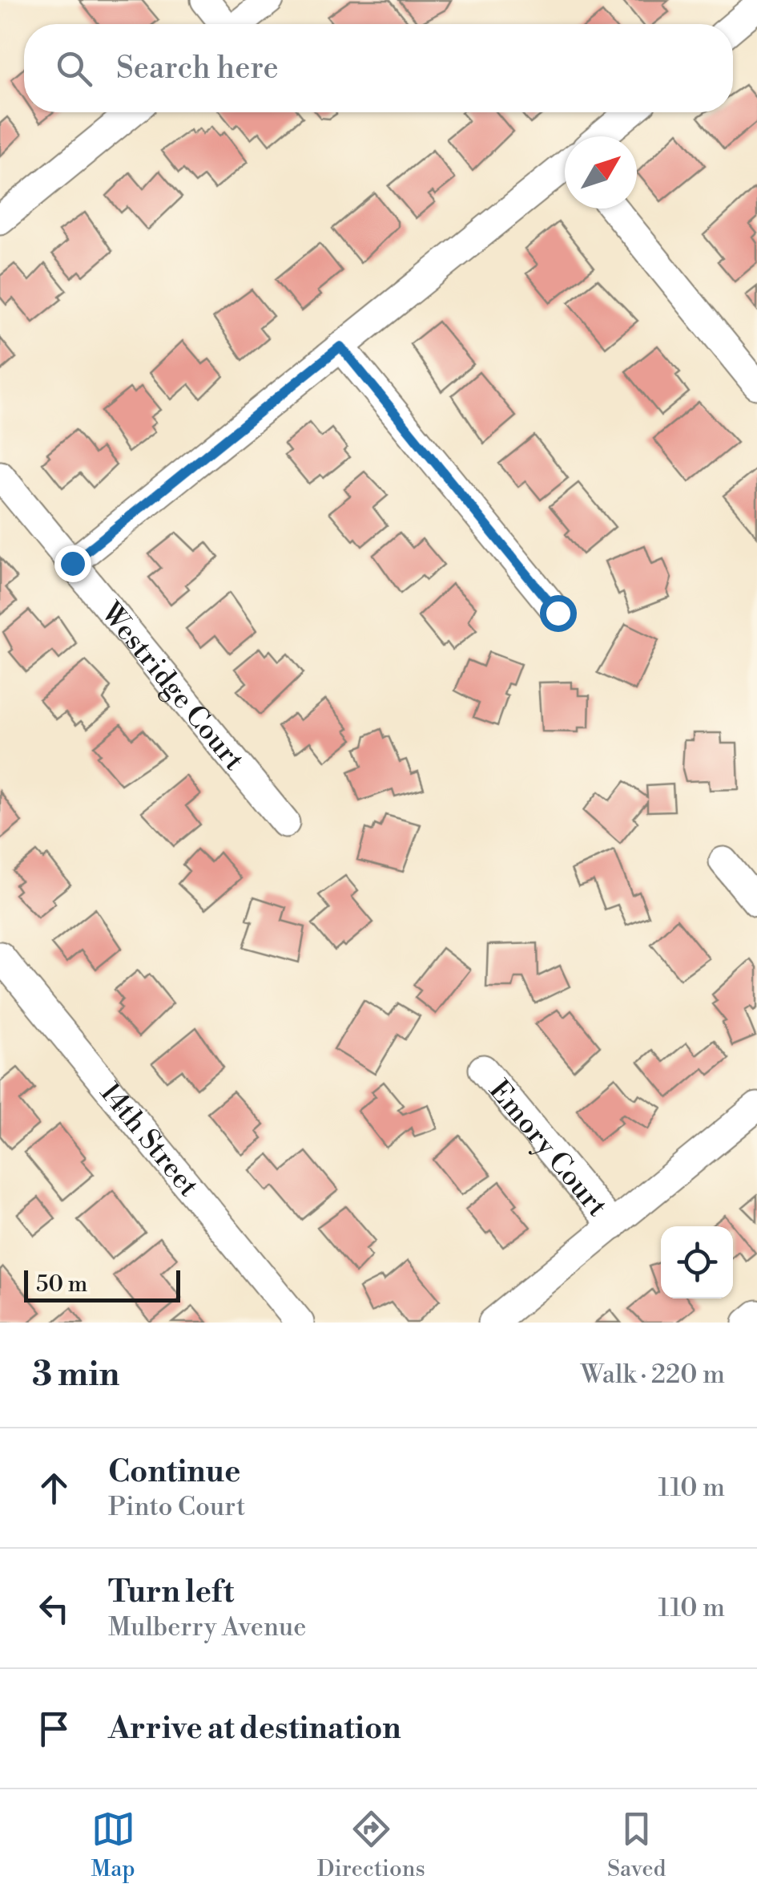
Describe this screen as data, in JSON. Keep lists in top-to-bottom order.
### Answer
{
  "streets": {
    "street": ["Westridge Court", "14th Street", "Emory Court"]
  },
  "scale_bar": "50 m",
  "north": "top right",
  "page": {
    "search": "Search here",
    "scale": "50 m",
    "heading": ["3 min", "Walk · 220 m"],
    "list": [
      ["Continue", "Pinto Court", "110 m"],
      ["Turn left", "Mulberry Avenue", "110 m"],
      "Arrive at destination"
    ],
    "nav": ["Map", "Directions", "Saved"]
  }
}
